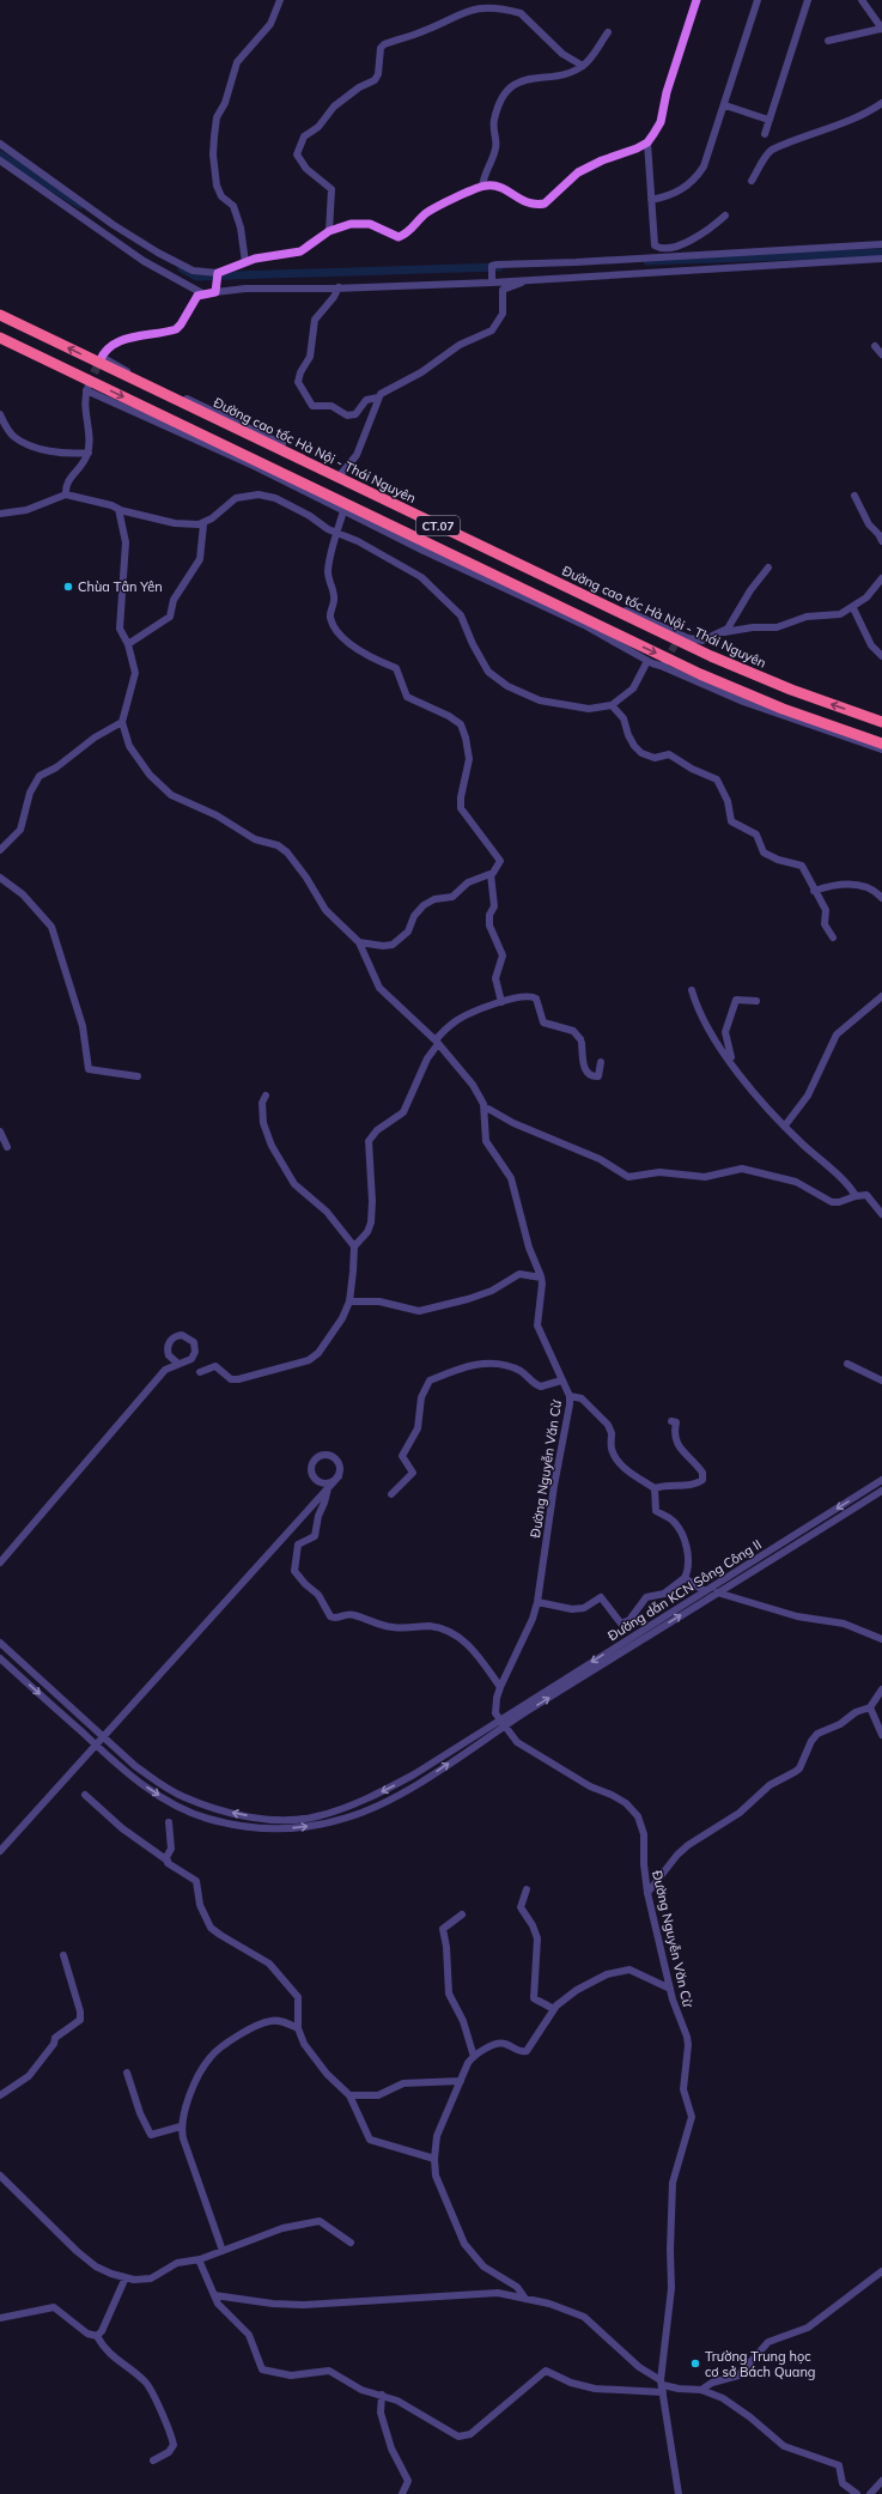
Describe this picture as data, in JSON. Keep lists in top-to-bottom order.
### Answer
{
  "streets": {
    "highway": ["Đường cao tốc Hà Nội - Thái Nguyên", "CT.07"],
    "street": ["Đường Nguyễn Văn Cừ", "Đường dẫn KCN Sông Công II"]
  },
  "crossings": [
    ["Đường Nguyễn Văn Cừ", "Đường dẫn KCN Sông Công II"]
  ],
  "places": ["Chùa Tân Yên", "Trường Trung học cơ sở Bách Quang"]
}
